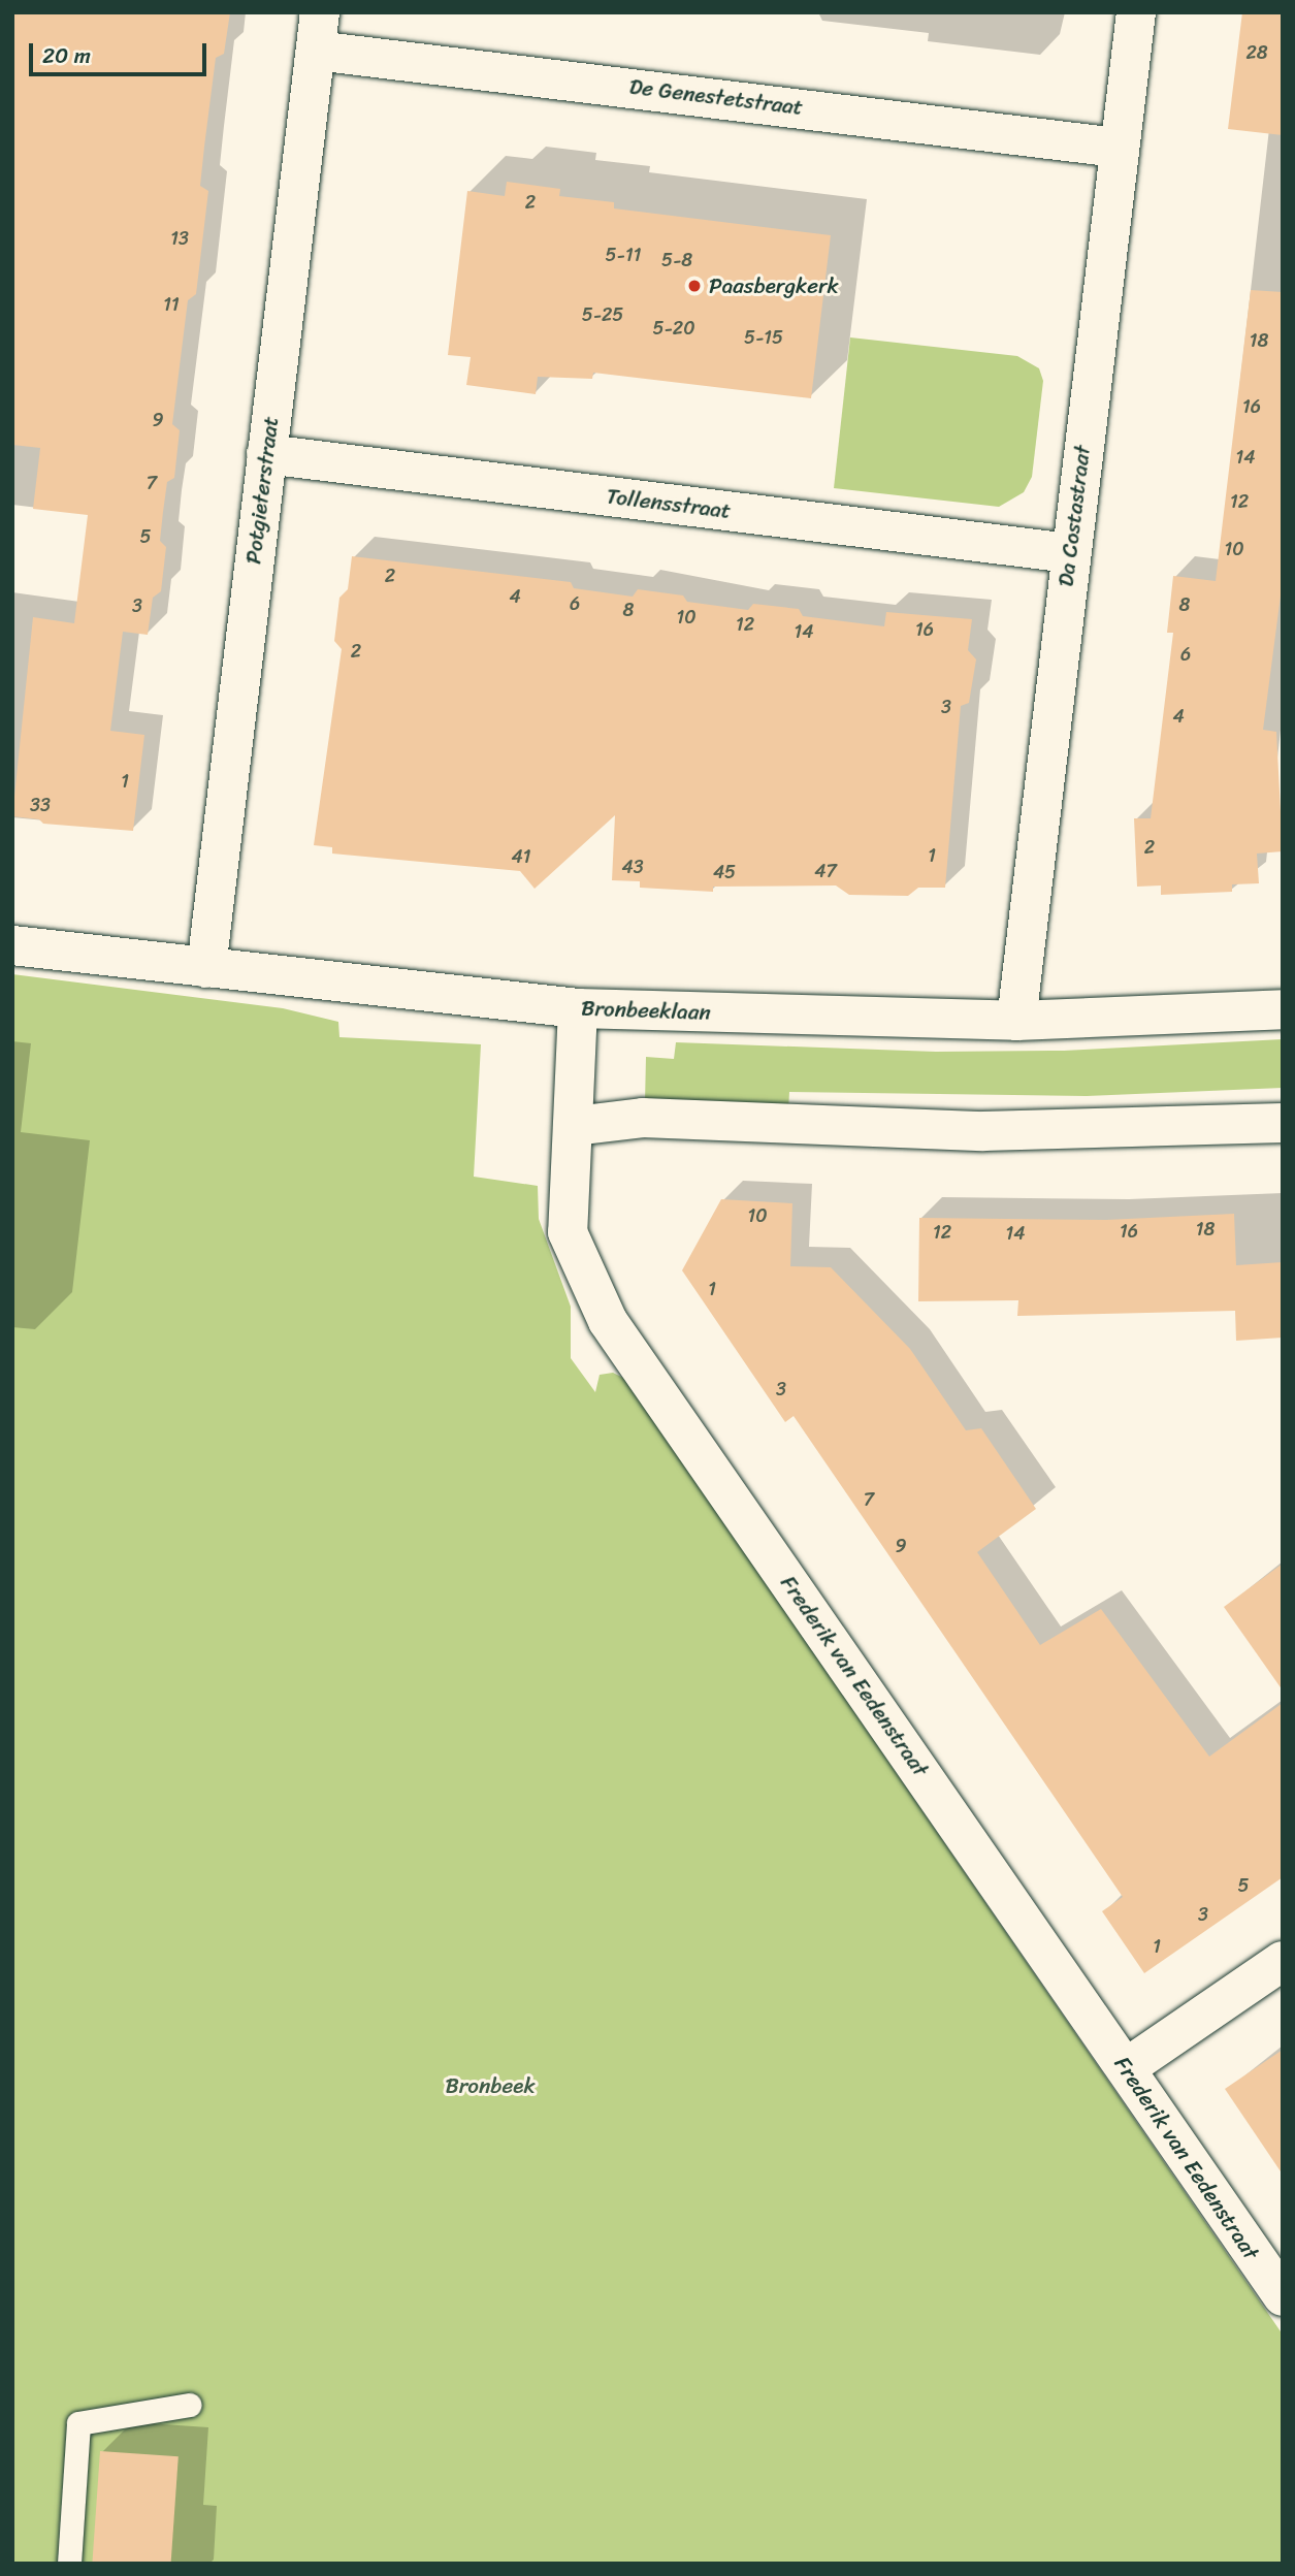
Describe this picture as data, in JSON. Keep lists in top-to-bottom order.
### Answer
{
  "streets": {
    "street": [
      "De Genestetstraat",
      "Potgieterstraat",
      "Tollensstraat",
      "Da Costastraat",
      "Bronbeeklaan",
      "Frederik van Eedenstraat"
    ]
  },
  "crossings": [
    ["De Genestetstraat", "Potgieterstraat"],
    ["De Genestetstraat", "Da Costastraat"],
    ["Potgieterstraat", "Tollensstraat"],
    ["Potgieterstraat", "Bronbeeklaan"],
    ["Tollensstraat", "Da Costastraat"],
    ["Da Costastraat", "Bronbeeklaan"],
    ["Bronbeeklaan", "Frederik van Eedenstraat"]
  ],
  "parks": ["Bronbeek"],
  "places": ["Paasbergkerk"],
  "house_numbers": [
    "28",
    "2",
    "13",
    "5-11",
    "5-8",
    "11",
    "5-25",
    "5-20",
    "5-15",
    "18",
    "16",
    "9",
    "14",
    "7",
    "12",
    "5",
    "10",
    "2",
    "4",
    "6",
    "8",
    "3",
    "8",
    "10",
    "12",
    "16",
    "14",
    "2",
    "6",
    "3",
    "4",
    "1",
    "33",
    "2",
    "1",
    "41",
    "43",
    "47",
    "45",
    "10",
    "18",
    "16",
    "12",
    "14",
    "1",
    "3",
    "7",
    "9",
    "5",
    "3",
    "1"
  ],
  "scale_bar": "20 m"
}
